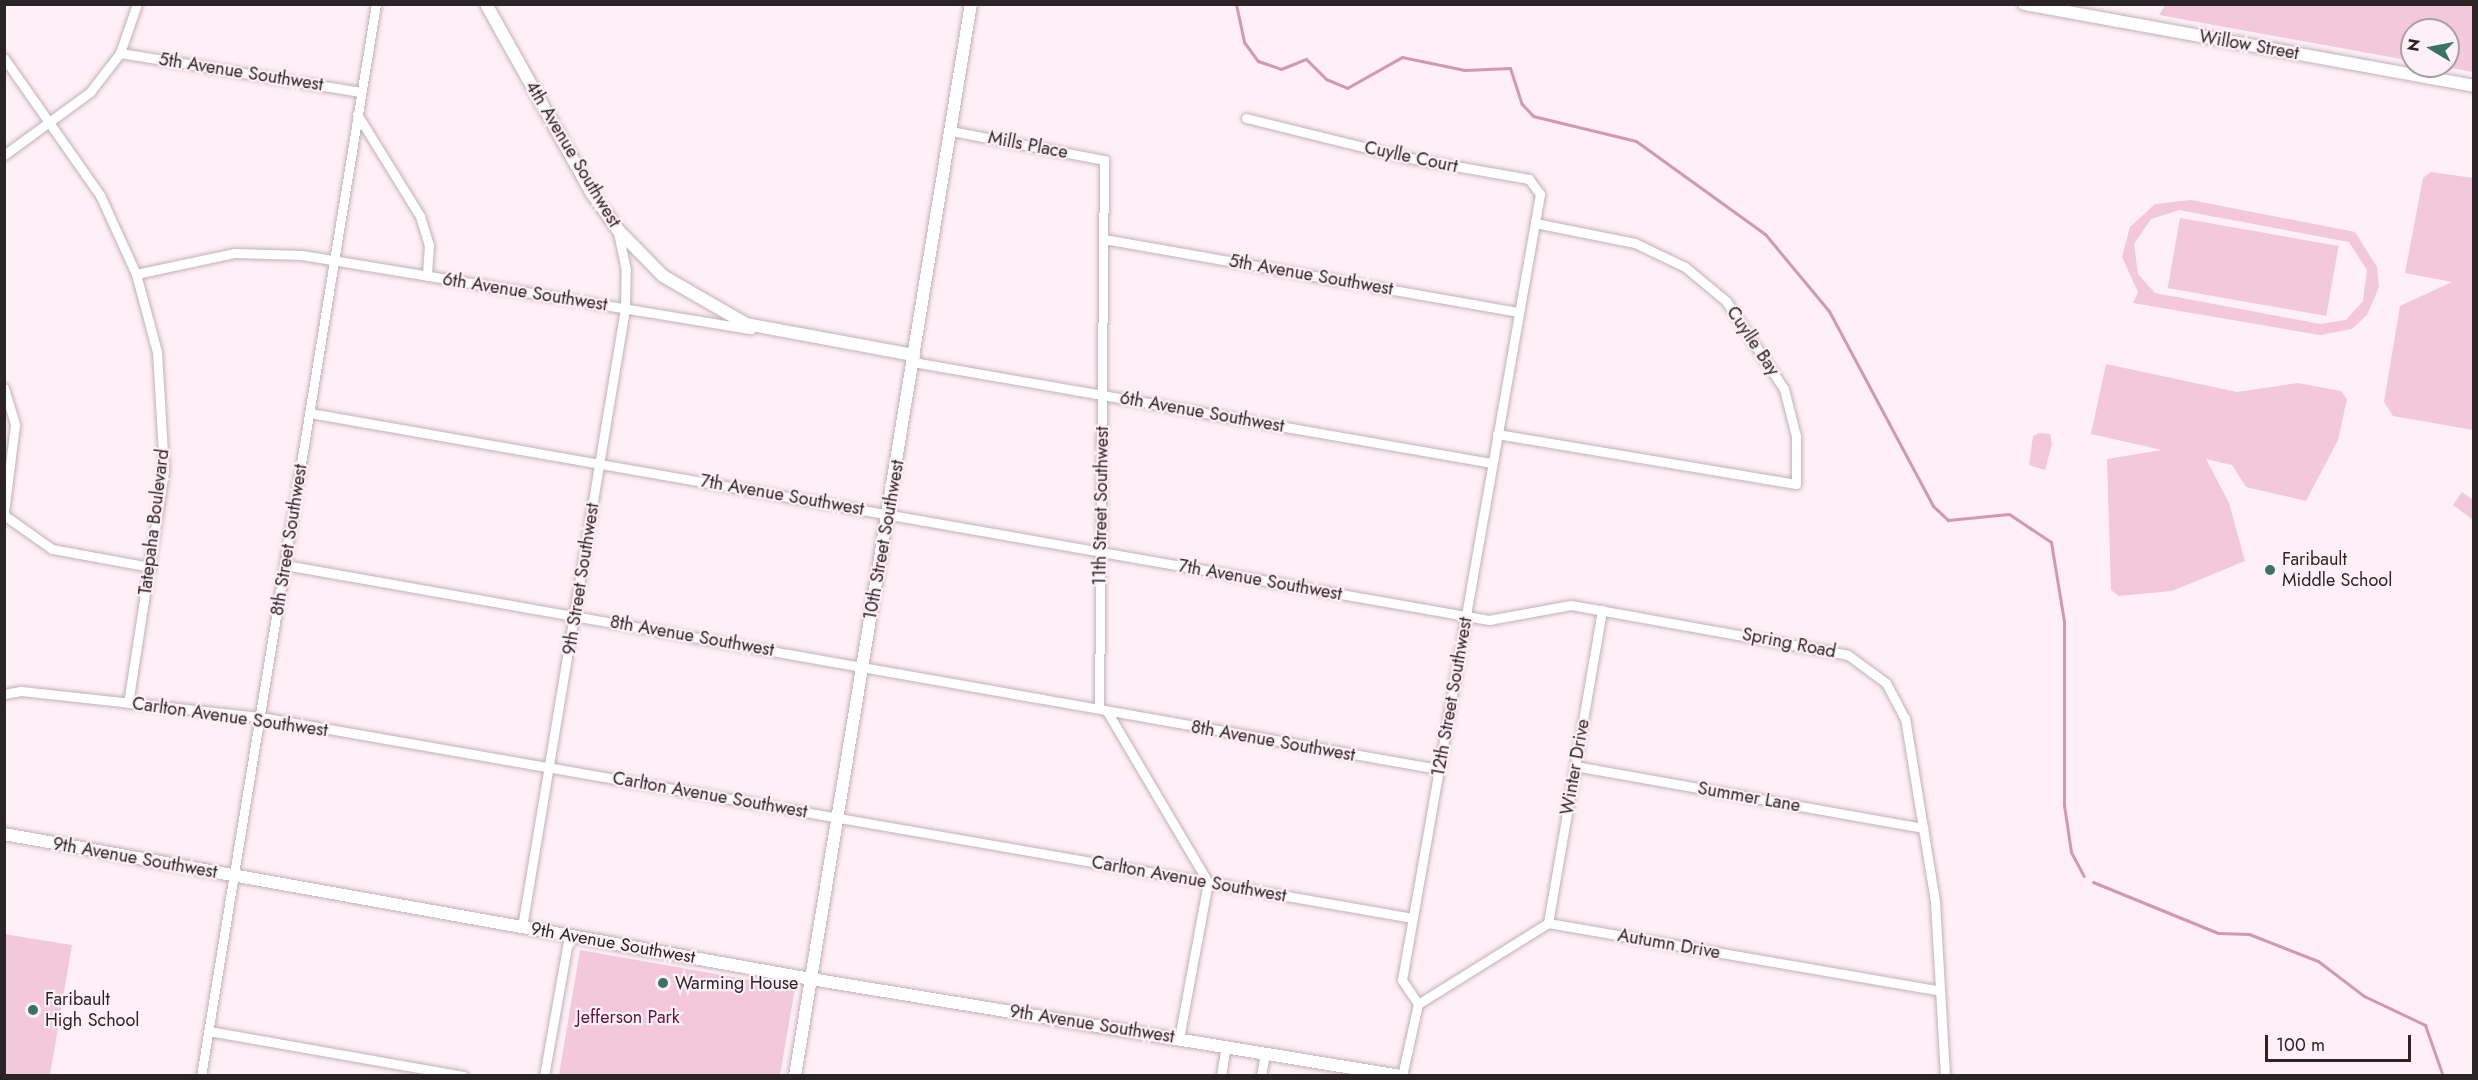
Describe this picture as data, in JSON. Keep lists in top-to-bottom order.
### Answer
{
  "streets": {
    "street": [
      "Willow Street",
      "5th Avenue Southwest",
      "Mills Place",
      "4th Avenue Southwest",
      "Cuylle Court",
      "6th Avenue Southwest",
      "Cuylle Bay",
      "7th Avenue Southwest",
      "11th Street Southwest",
      "Tatepaha Boulevard",
      "8th Street Southwest",
      "10th Street Southwest",
      "9th Street Southwest",
      "8th Avenue Southwest",
      "Spring Road",
      "12th Street Southwest",
      "Carlton Avenue Southwest",
      "Winter Drive",
      "Summer Lane",
      "9th Avenue Southwest",
      "Autumn Drive"
    ]
  },
  "crossings": [
    ["5th Avenue Southwest", "11th Street Southwest"],
    ["5th Avenue Southwest", "8th Street Southwest"],
    ["5th Avenue Southwest", "12th Street Southwest"],
    ["Mills Place", "11th Street Southwest"],
    ["Mills Place", "10th Street Southwest"],
    ["4th Avenue Southwest", "6th Avenue Southwest"],
    ["4th Avenue Southwest", "9th Street Southwest"],
    ["Cuylle Court", "Cuylle Bay"],
    ["6th Avenue Southwest", "11th Street Southwest"],
    ["6th Avenue Southwest", "Tatepaha Boulevard"],
    ["6th Avenue Southwest", "8th Street Southwest"],
    ["6th Avenue Southwest", "10th Street Southwest"],
    ["6th Avenue Southwest", "9th Street Southwest"],
    ["6th Avenue Southwest", "12th Street Southwest"],
    ["Cuylle Bay", "12th Street Southwest"],
    ["7th Avenue Southwest", "11th Street Southwest"],
    ["7th Avenue Southwest", "8th Street Southwest"],
    ["7th Avenue Southwest", "10th Street Southwest"],
    ["7th Avenue Southwest", "9th Street Southwest"],
    ["7th Avenue Southwest", "Spring Road"],
    ["7th Avenue Southwest", "12th Street Southwest"],
    ["11th Street Southwest", "8th Avenue Southwest"],
    ["Tatepaha Boulevard", "Carlton Avenue Southwest"],
    ["8th Street Southwest", "8th Avenue Southwest"],
    ["8th Street Southwest", "Carlton Avenue Southwest"],
    ["8th Street Southwest", "9th Avenue Southwest"],
    ["10th Street Southwest", "8th Avenue Southwest"],
    ["10th Street Southwest", "Carlton Avenue Southwest"],
    ["10th Street Southwest", "9th Avenue Southwest"],
    ["9th Street Southwest", "8th Avenue Southwest"],
    ["9th Street Southwest", "Carlton Avenue Southwest"],
    ["9th Street Southwest", "9th Avenue Southwest"],
    ["8th Avenue Southwest", "12th Street Southwest"],
    ["Spring Road", "12th Street Southwest"],
    ["Spring Road", "Winter Drive"],
    ["Spring Road", "Summer Lane"],
    ["Spring Road", "Autumn Drive"],
    ["12th Street Southwest", "Carlton Avenue Southwest"],
    ["Winter Drive", "Summer Lane"],
    ["Winter Drive", "Autumn Drive"]
  ],
  "parks": ["Jefferson Park"],
  "places": ["Faribault Middle School", "Warming House", "Faribault High School"],
  "scale_bar": "100 m",
  "north": "left"
}
